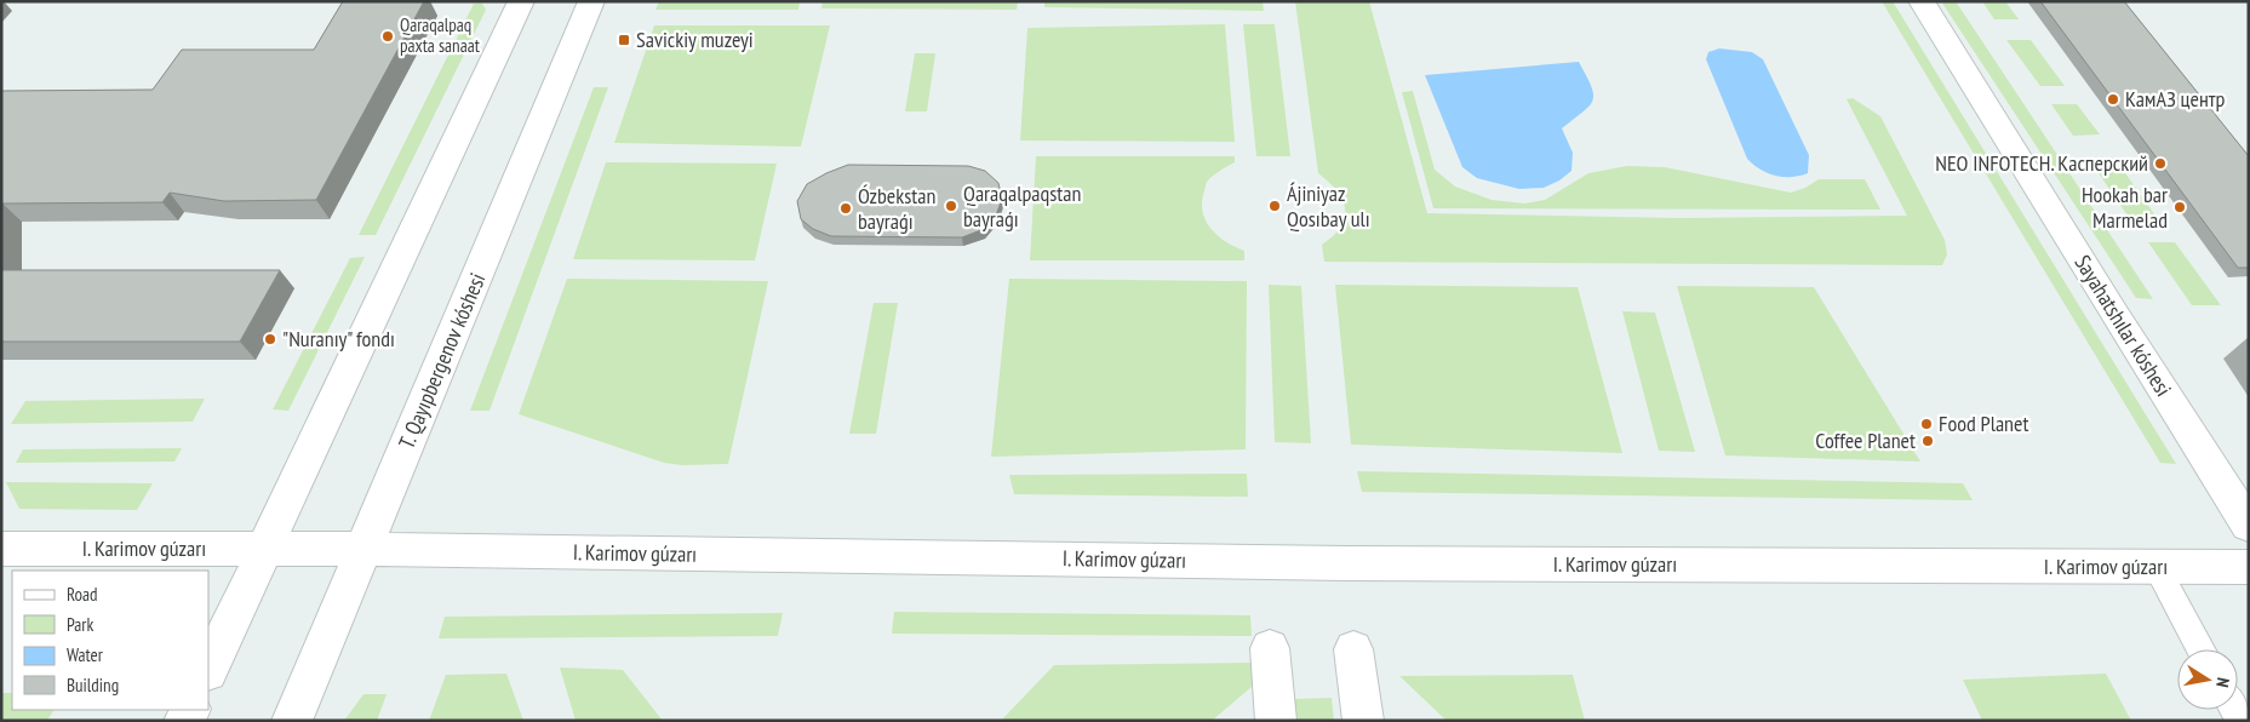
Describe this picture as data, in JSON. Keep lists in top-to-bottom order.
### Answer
{
  "streets": {
    "main road": ["Sayahatshılar kóshesi", "T. Qayıpbergenov kóshesi", "I. Karimov gúzarı"]
  },
  "crossings": [
    ["T. Qayıpbergenov kóshesi", "I. Karimov gúzarı"]
  ],
  "places": {
    "other": [
      "Qaraqalpaq paxta sanaat",
      "КамАЗ центр",
      "NEO INFOTECH. Касперский",
      "Qaraqalpaqstan bayraǵı",
      "Ájiniyaz Qosıbay ulı",
      "Hookah bar Marmelad",
      "Ózbekstan bayraǵı",
      "\"Nuranıy\" fondı",
      "Food Planet",
      "Coffee Planet"
    ],
    "transit": ["Savickiy muzeyi"]
  },
  "legend": [
    "Road",
    "Park",
    "Water",
    "Building"
  ],
  "north": "right"
}
